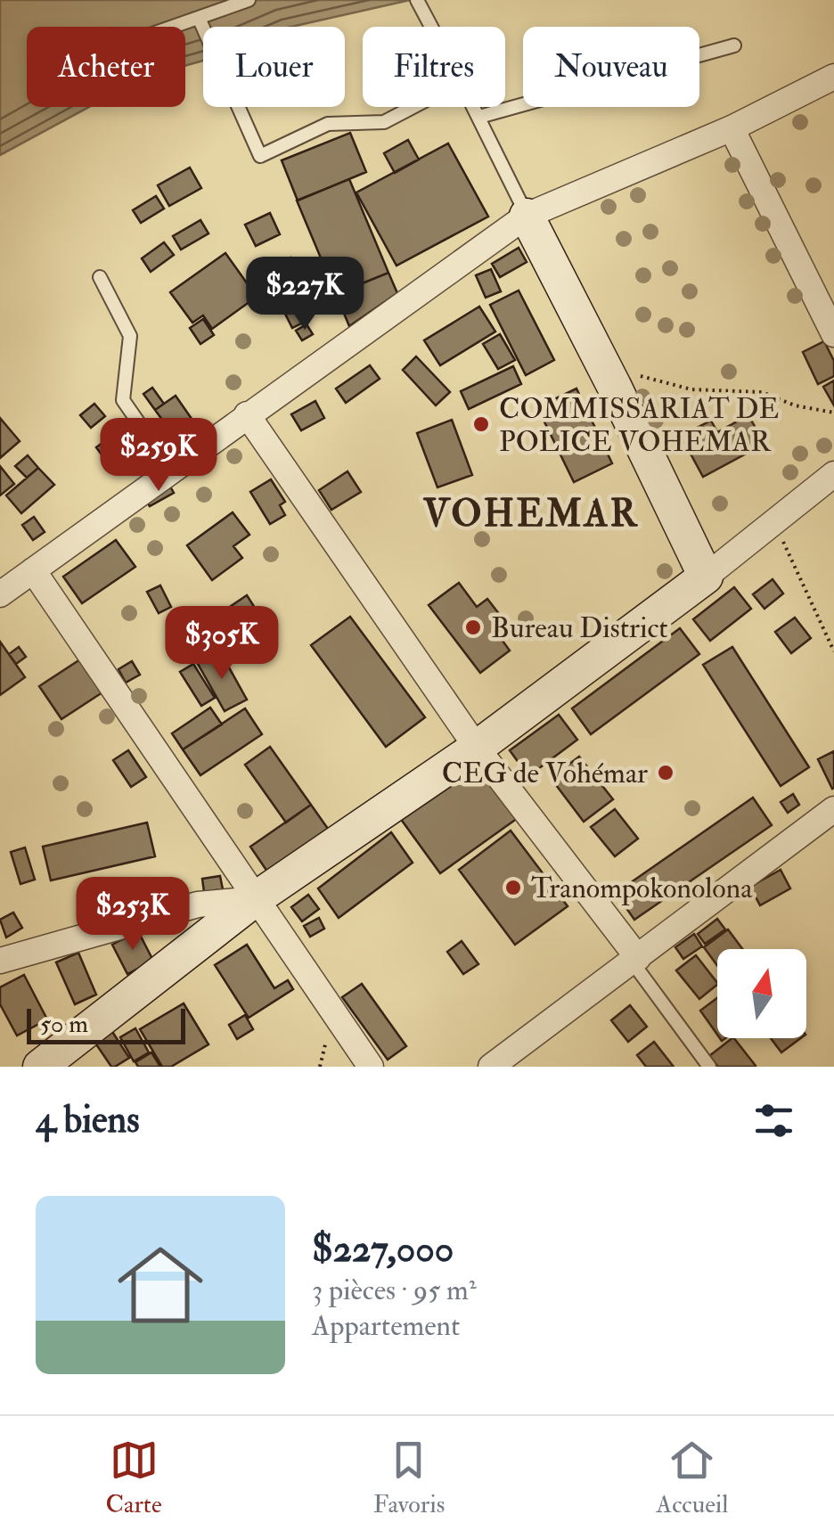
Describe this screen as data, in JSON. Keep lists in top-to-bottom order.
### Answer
{
  "districts": ["VOHEMAR"],
  "places": [
    "COMMISSARIAT DE POLICE VOHEMAR",
    "Bureau District",
    "CEG de Vohémar",
    "Tranompokonolona"
  ],
  "scale_bar": "50 m",
  "north": "top",
  "page": {
    "chip": [
      "Acheter",
      "Louer",
      "Filtres",
      "Nouveau"
    ],
    "price": [
      "$227K",
      "$259K",
      "$305K",
      "$253K"
    ],
    "scale": "50 m",
    "heading": "4 biens",
    "list": [
      {
        "name": "$227,000",
        "note": "3 pièces · 95 m² · Appartement"
      }
    ],
    "tabs": ["Carte", "Favoris", "Accueil"]
  }
}
